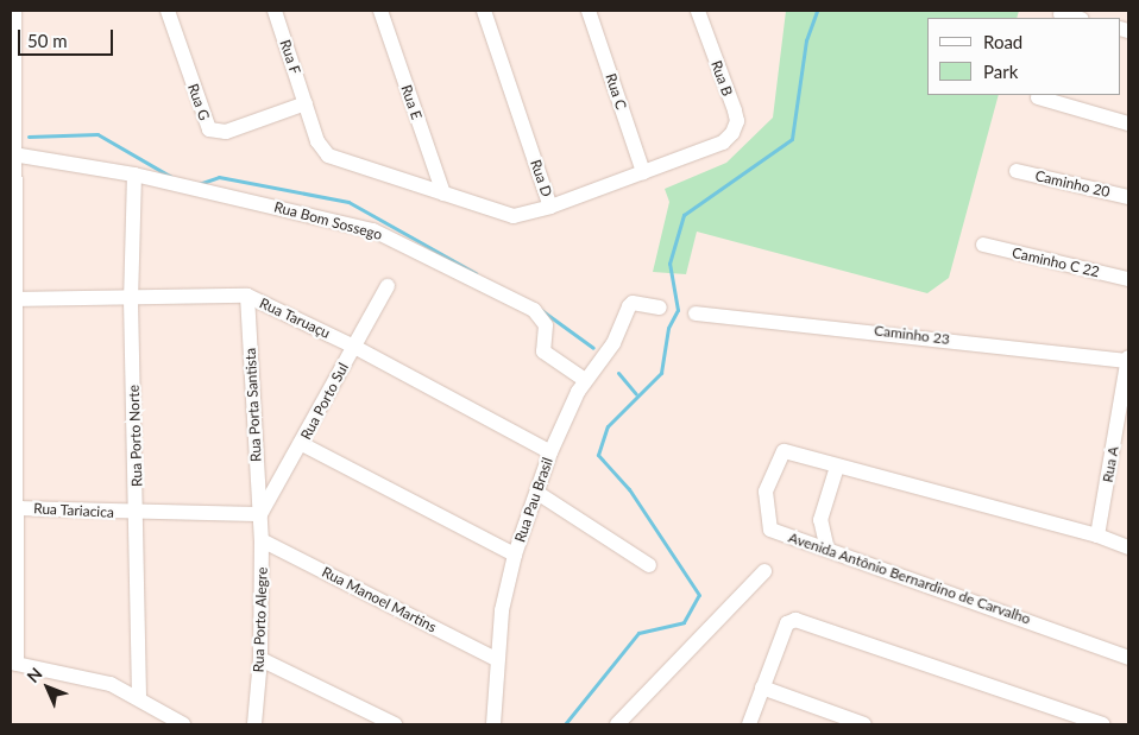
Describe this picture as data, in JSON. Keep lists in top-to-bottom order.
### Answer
{
  "streets": {
    "street": [
      "Rua F",
      "Rua B",
      "Rua C",
      "Rua G",
      "Rua E",
      "Rua D",
      "Caminho 20",
      "Rua Bom Sossego",
      "Caminho C 22",
      "Rua Taruaçu",
      "Caminho 23",
      "Rua Porto Sul",
      "Rua Porta Santista",
      "Rua Porto Norte",
      "Rua A",
      "Rua Pau Brasil",
      "Rua Tariacica",
      "Avenida Antônio Bernardino de Carvalho",
      "Rua Manoel Martins",
      "Rua Porto Alegre"
    ]
  },
  "crossings": [
    ["Rua F", "Rua G"],
    ["Rua B", "Rua D"],
    ["Rua C", "Rua D"],
    ["Rua Bom Sossego", "Rua Porto Norte"],
    ["Rua Bom Sossego", "Rua Pau Brasil"],
    ["Rua Taruaçu", "Rua Porto Sul"],
    ["Rua Taruaçu", "Rua Porta Santista"],
    ["Rua Taruaçu", "Rua Porto Norte"],
    ["Rua Taruaçu", "Rua Pau Brasil"],
    ["Caminho 23", "Rua A"],
    ["Rua Porto Sul", "Rua Porta Santista"],
    ["Rua Porto Sul", "Rua Tariacica"],
    ["Rua Porto Sul", "Rua Porto Alegre"],
    ["Rua Porta Santista", "Rua Tariacica"],
    ["Rua Porta Santista", "Rua Porto Alegre"],
    ["Rua Porto Norte", "Rua Tariacica"],
    ["Rua A", "Avenida Antônio Bernardino de Carvalho"],
    ["Rua Pau Brasil", "Rua Manoel Martins"],
    ["Rua Tariacica", "Rua Porto Alegre"],
    ["Rua Manoel Martins", "Rua Porto Alegre"]
  ],
  "legend": ["Road", "Park"],
  "scale_bar": "50 m",
  "north": "top left"
}
